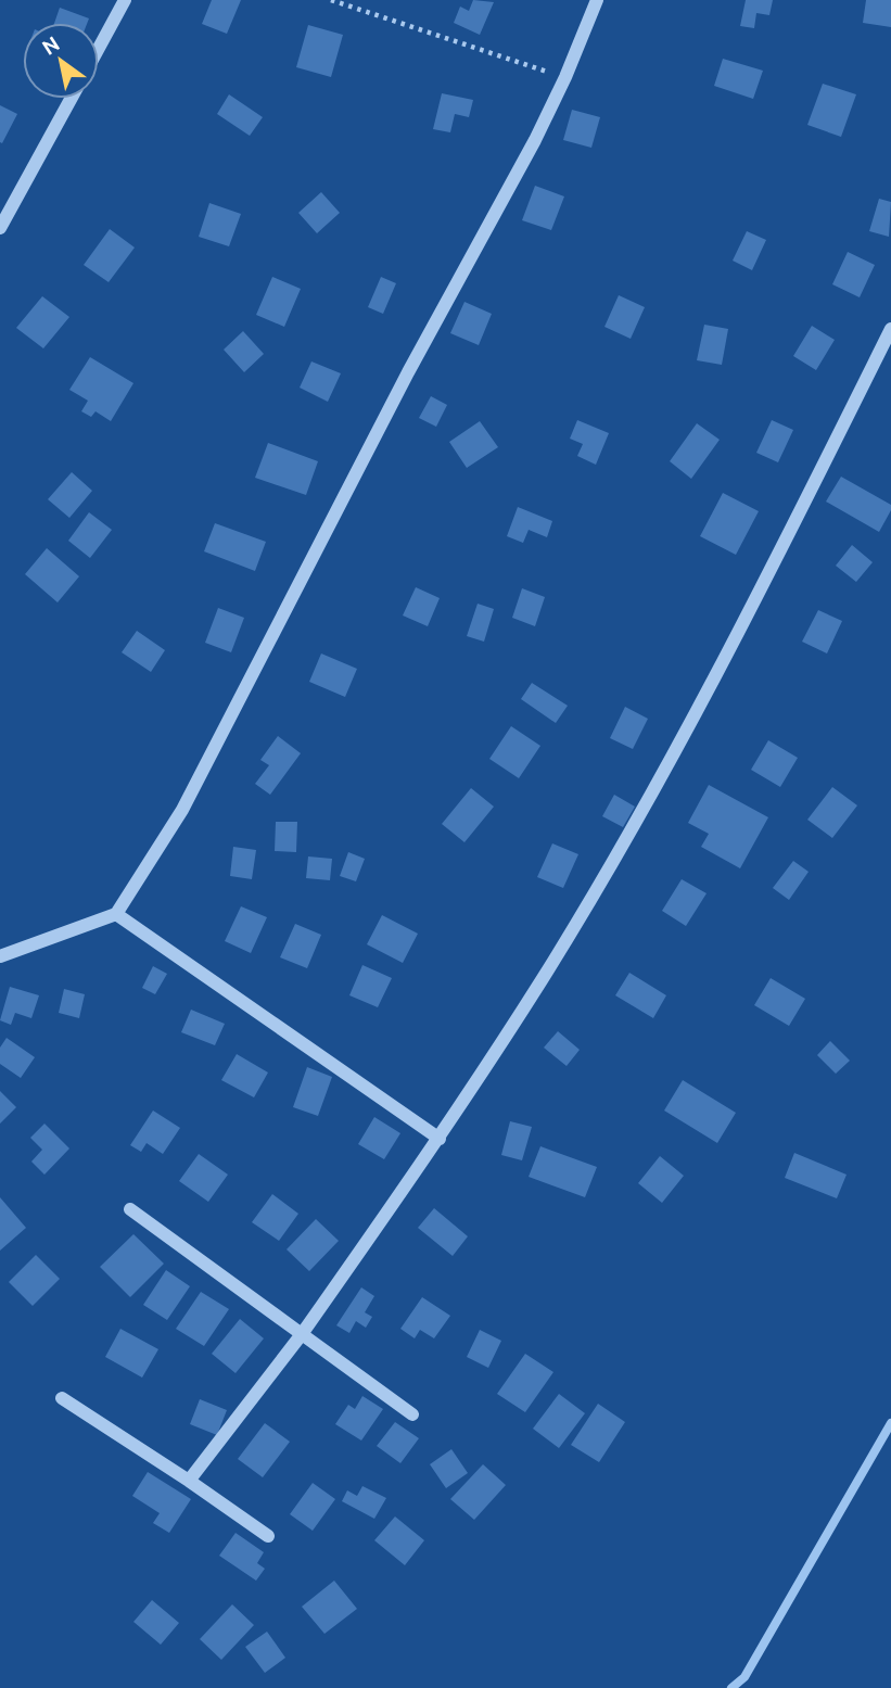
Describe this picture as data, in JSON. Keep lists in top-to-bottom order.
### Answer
{
  "north": "top left"
}
